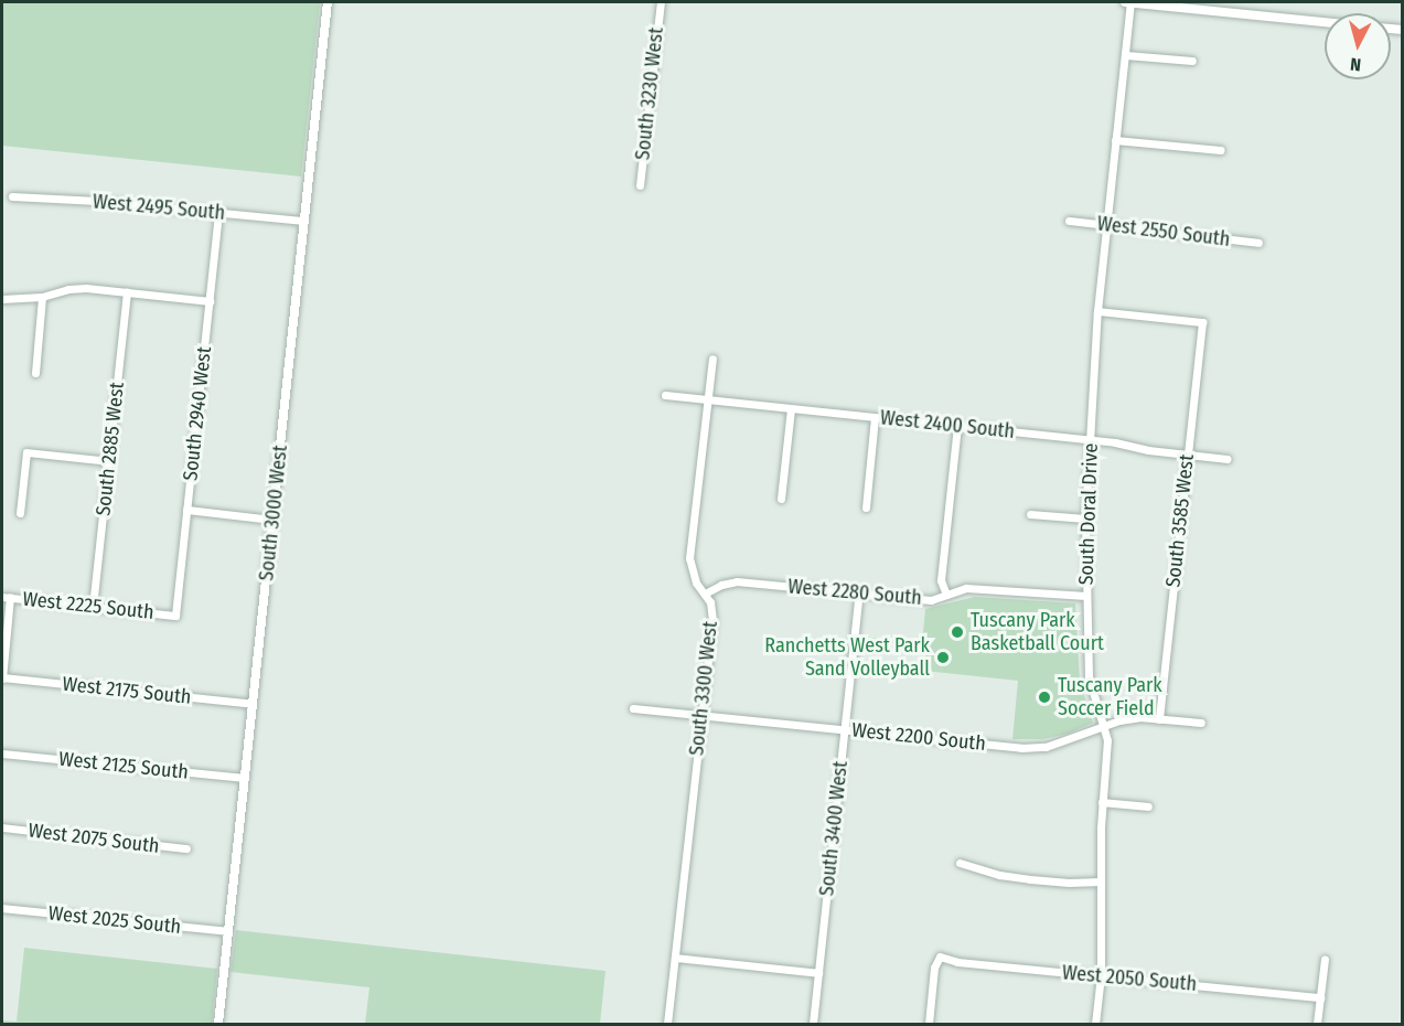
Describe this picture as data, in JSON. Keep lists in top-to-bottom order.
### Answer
{
  "streets": {
    "street": [
      "South 3230 West",
      "West 2495 South",
      "West 2550 South",
      "South 2940 West",
      "West 2400 South",
      "South 2885 West",
      "South 3000 West",
      "South Doral Drive",
      "South 3585 West",
      "West 2280 South",
      "West 2225 South",
      "South 3300 West",
      "West 2175 South",
      "West 2200 South",
      "West 2125 South",
      "South 3400 West",
      "West 2075 South",
      "West 2025 South",
      "West 2050 South"
    ]
  },
  "crossings": [
    ["West 2495 South", "South 2940 West"],
    ["West 2495 South", "South 3000 West"],
    ["West 2550 South", "South Doral Drive"],
    ["South 2940 West", "West 2225 South"],
    ["West 2400 South", "South Doral Drive"],
    ["West 2400 South", "South 3585 West"],
    ["West 2400 South", "South 3300 West"],
    ["South 2885 West", "West 2225 South"],
    ["South 3000 West", "West 2175 South"],
    ["South 3000 West", "West 2125 South"],
    ["South 3000 West", "West 2025 South"],
    ["South Doral Drive", "South 3585 West"],
    ["South Doral Drive", "West 2280 South"],
    ["South Doral Drive", "West 2200 South"],
    ["South Doral Drive", "West 2050 South"],
    ["South 3585 West", "West 2200 South"],
    ["West 2280 South", "South 3300 West"],
    ["West 2280 South", "South 3400 West"],
    ["South 3300 West", "West 2200 South"],
    ["West 2200 South", "South 3400 West"]
  ],
  "places": ["Tuscany Park Basketball Court", "Ranchetts West Park Sand Volleyball", "Tuscany Park Soccer Field"],
  "north": "bottom"
}
